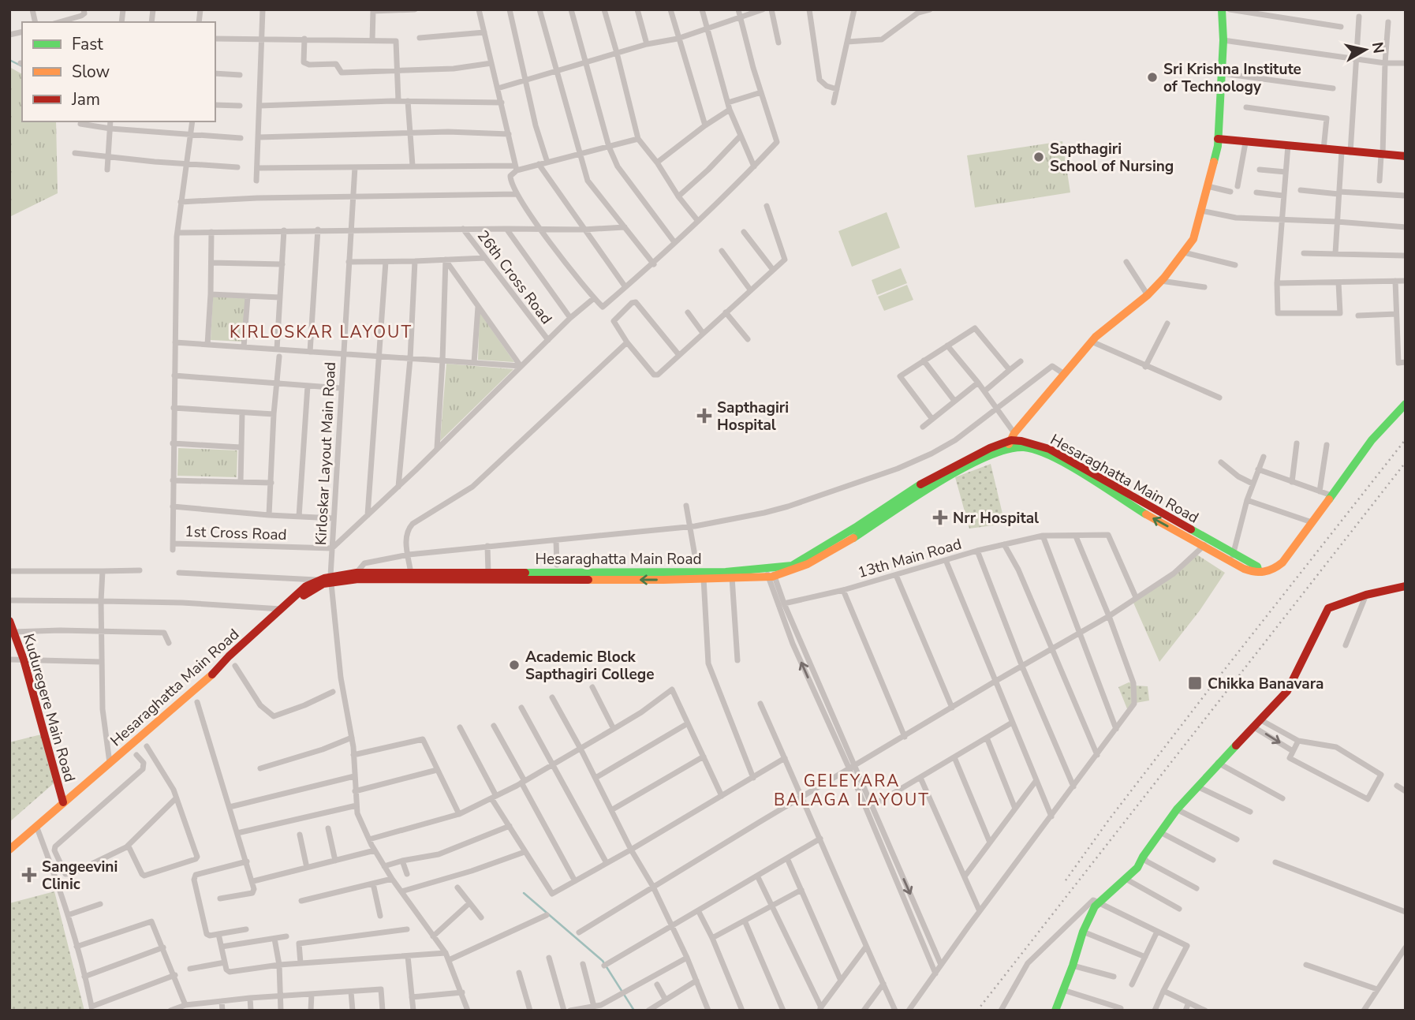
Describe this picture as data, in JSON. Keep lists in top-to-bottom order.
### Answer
{
  "streets": {
    "main road": ["Hesaraghatta Main Road", "Kuduregere Main Road"],
    "street": [
      "26th Cross Road",
      "Kirloskar Layout Main Road",
      "1st Cross Road",
      "13th Main Road"
    ]
  },
  "crossings": [
    ["Kirloskar Layout Main Road", "Hesaraghatta Main Road"],
    ["Kirloskar Layout Main Road", "1st Cross Road"],
    ["Hesaraghatta Main Road", "Kuduregere Main Road"]
  ],
  "districts": ["KIRLOSKAR LAYOUT", "GELEYARA BALAGA LAYOUT"],
  "places": {
    "other": ["Sri Krishna Institute of Technology", "Sapthagiri School of Nursing", "Academic Block Sapthagiri College"],
    "health": ["Sapthagiri Hospital", "Nrr Hospital", "Sangeevini Clinic"],
    "transit": ["Chikka Banavara"]
  },
  "legend": ["Fast", "Slow", "Jam"],
  "north": "right"
}
